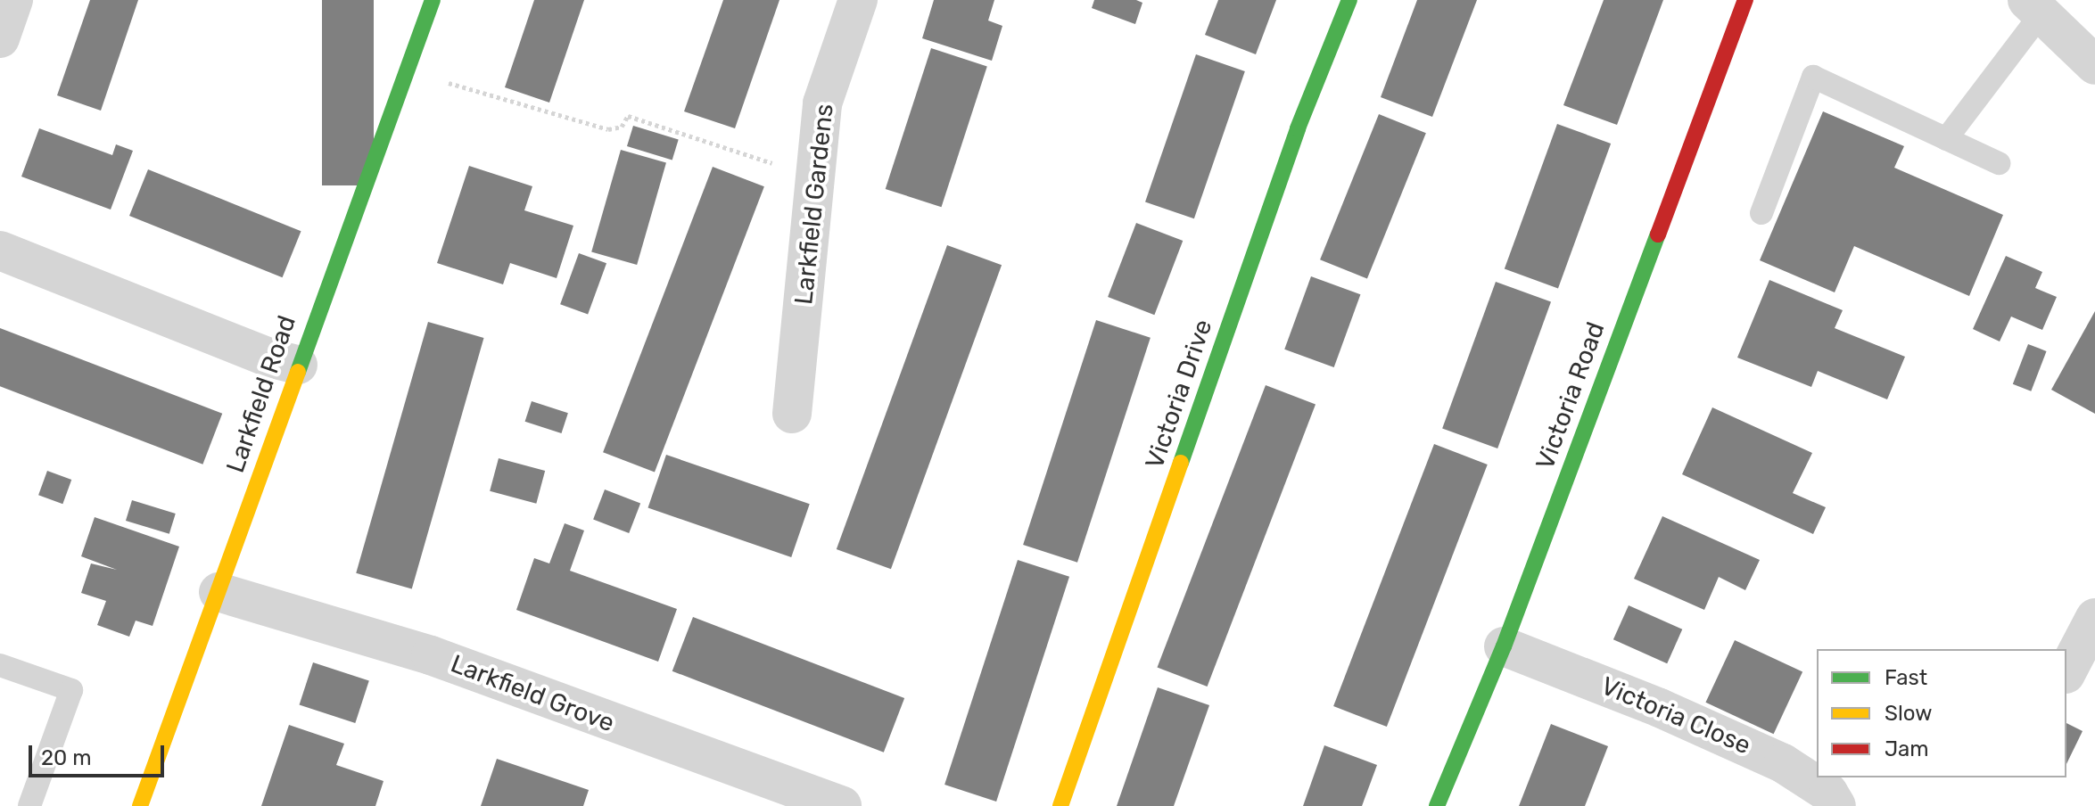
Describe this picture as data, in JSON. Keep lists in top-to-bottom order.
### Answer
{
  "streets": {
    "street": [
      "Larkfield Gardens",
      "Larkfield Road",
      "Victoria Drive",
      "Victoria Road",
      "Larkfield Grove",
      "Victoria Close"
    ]
  },
  "crossings": [
    ["Larkfield Road", "Larkfield Grove"],
    ["Victoria Road", "Victoria Close"]
  ],
  "legend": ["Fast", "Slow", "Jam"],
  "scale_bar": "20 m"
}
